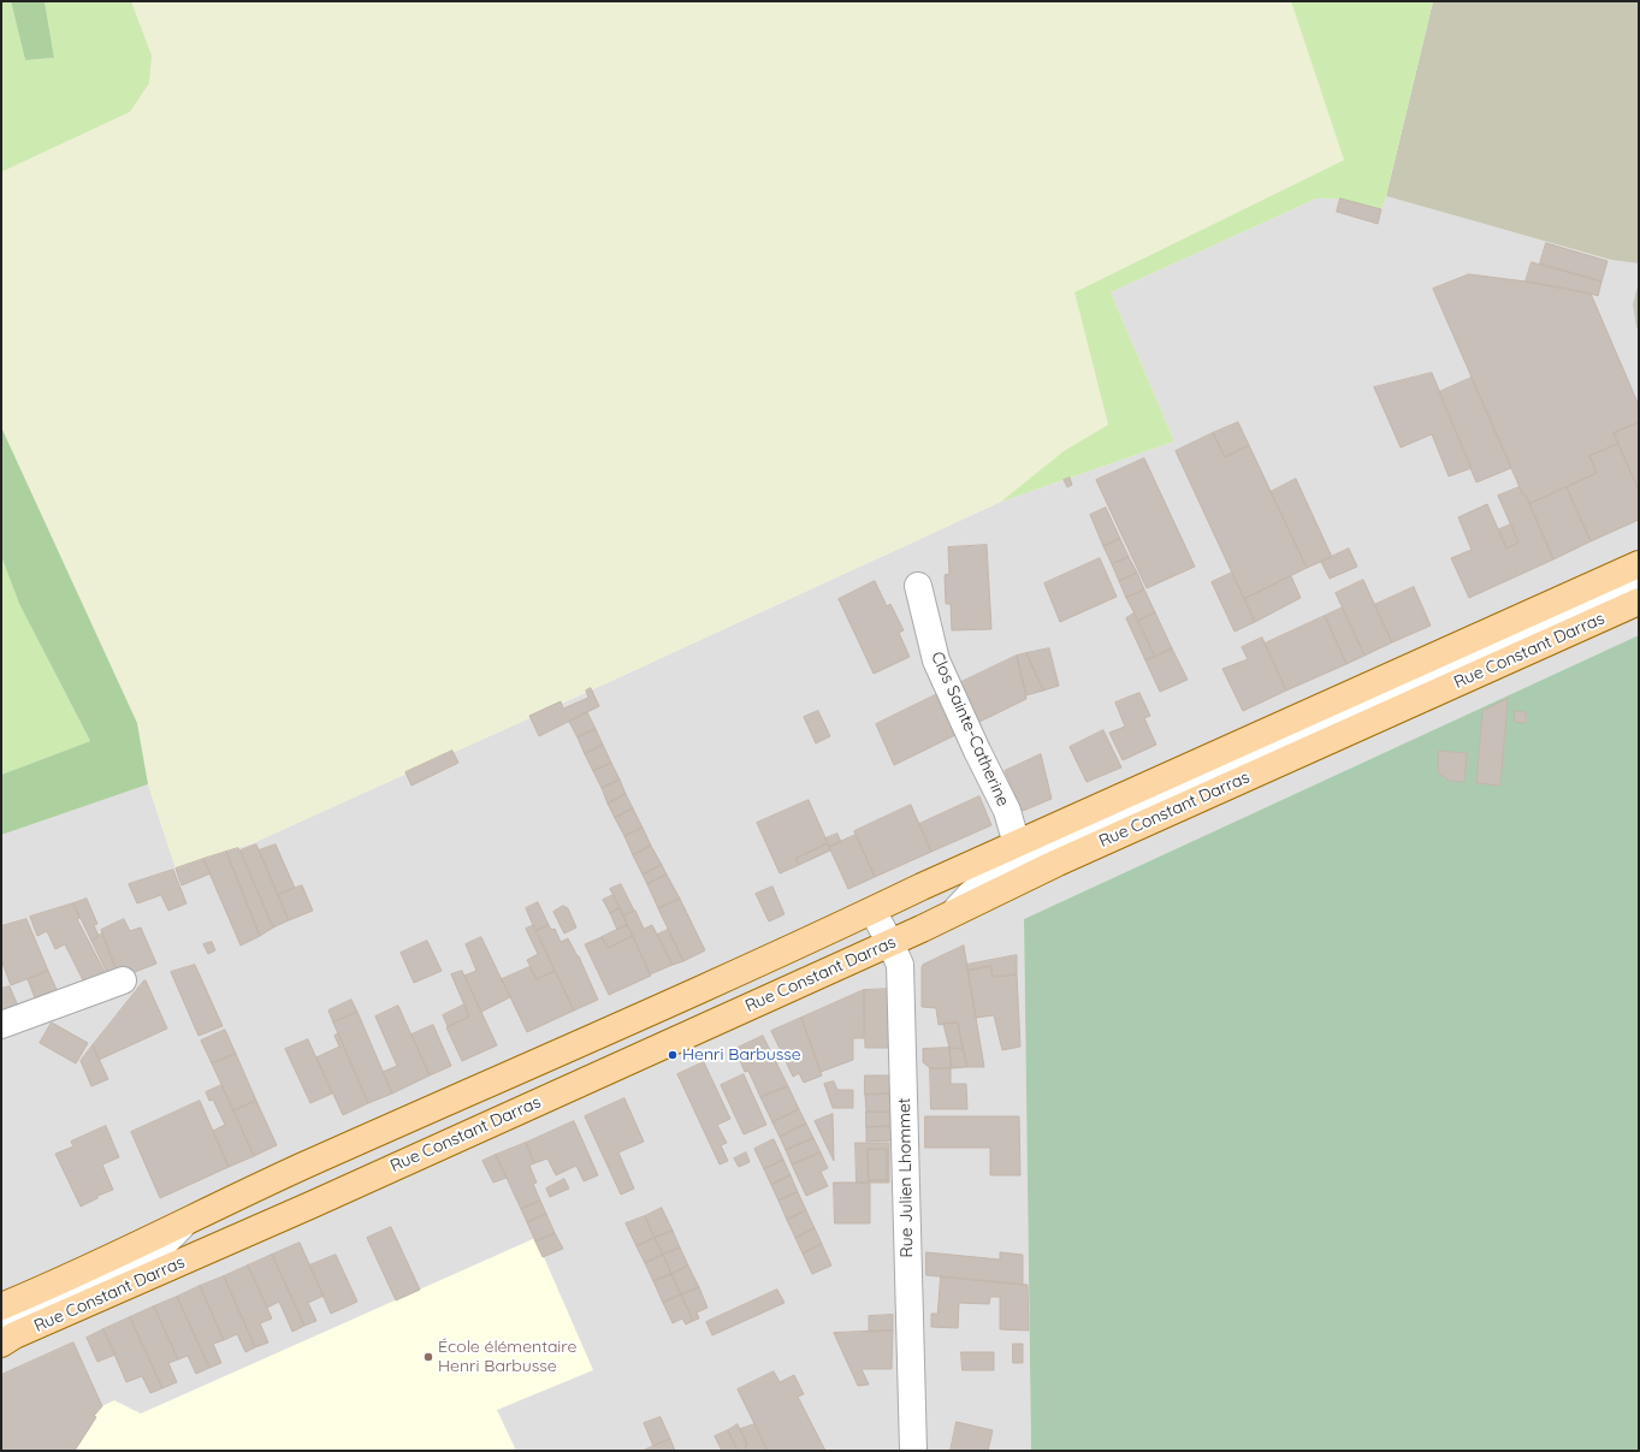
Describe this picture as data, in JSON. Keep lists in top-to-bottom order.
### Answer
{
  "streets": {
    "main road": ["Rue Constant Darras"],
    "street": ["Clos Sainte-Catherine", "Rue Julien Lhommet"]
  },
  "crossings": [
    ["Rue Constant Darras", "Clos Sainte-Catherine"],
    ["Rue Constant Darras", "Rue Julien Lhommet"]
  ],
  "places": ["Henri Barbusse", "École élémentaire Henri Barbusse"]
}
